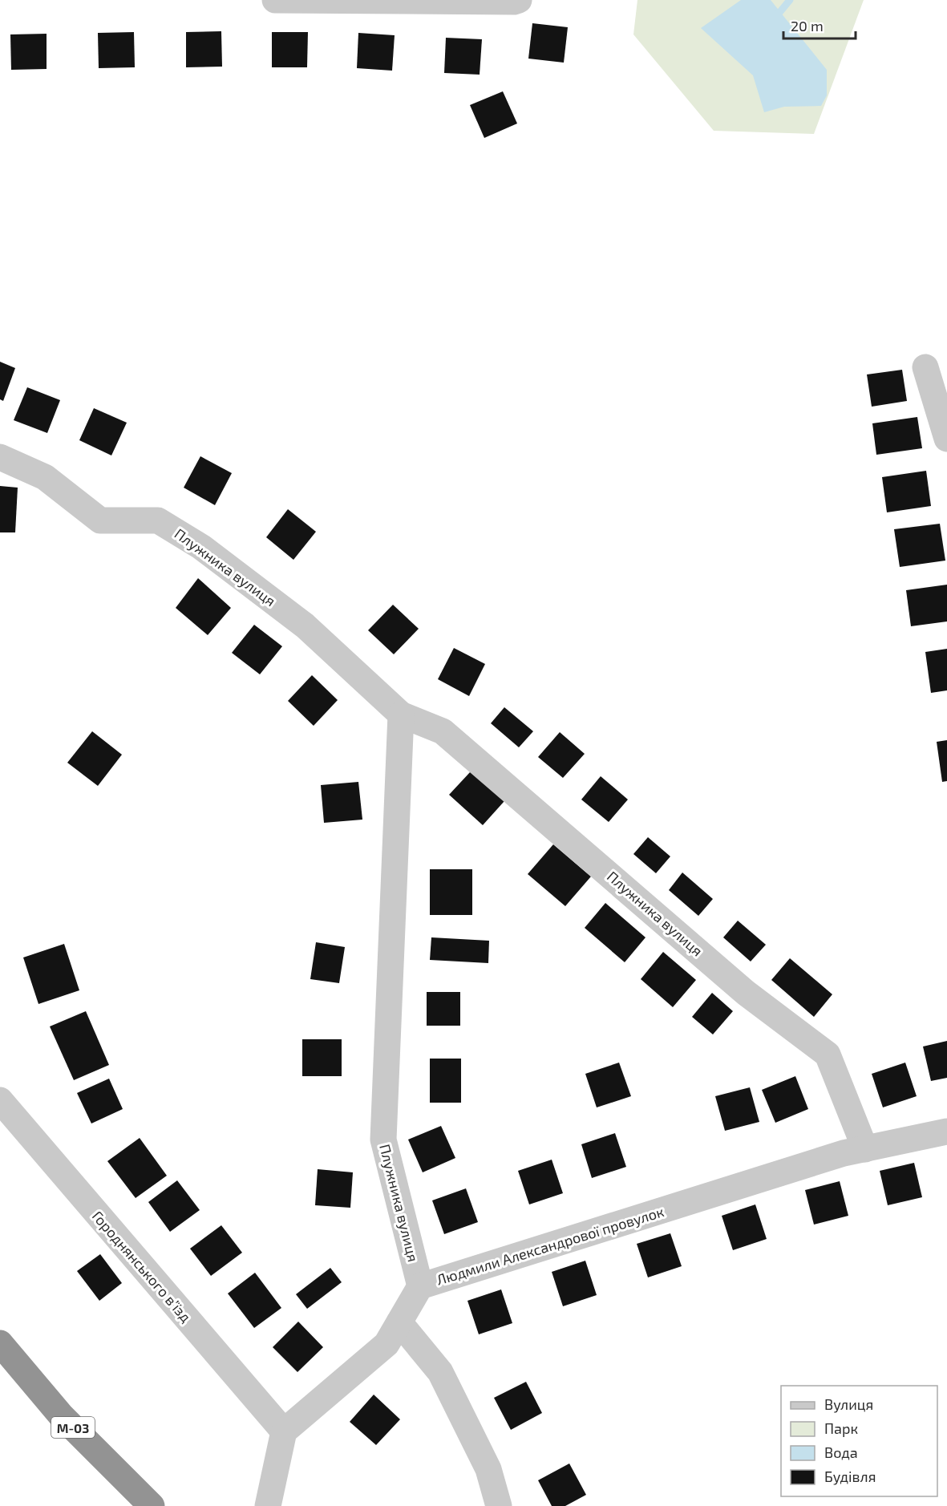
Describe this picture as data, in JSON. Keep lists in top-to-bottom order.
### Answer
{
  "streets": {
    "highway": ["М-03"],
    "street": ["Плужника вулиця", "Людмили Александрової провулок", "Городнянського в’їзд"]
  },
  "crossings": [
    ["Плужника вулиця", "Людмили Александрової провулок"],
    ["Людмили Александрової провулок", "Городнянського в’їзд"]
  ],
  "legend": [
    "Вулиця",
    "Парк",
    "Вода",
    "Будівля"
  ],
  "scale_bar": "20 m"
}
